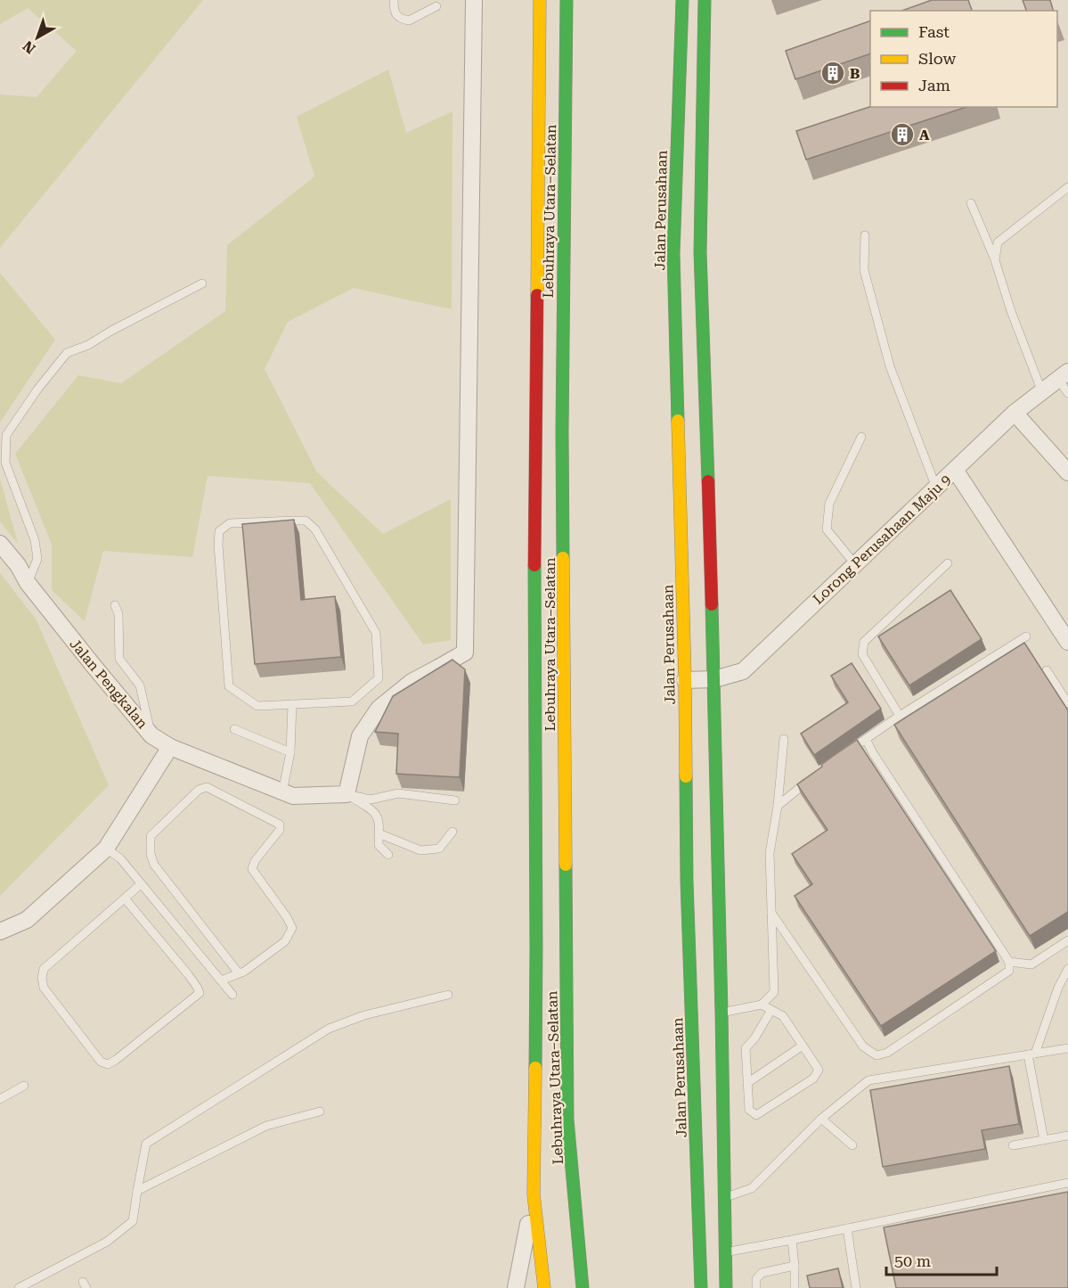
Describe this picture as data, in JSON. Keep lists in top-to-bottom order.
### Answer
{
  "streets": {
    "main road": ["Jalan Perusahaan", "Lebuhraya Utara–Selatan"],
    "street": ["Lorong Perusahaan Maju 9", "Jalan Pengkalan"]
  },
  "crossings": [
    ["Jalan Perusahaan", "Lorong Perusahaan Maju 9"]
  ],
  "places": {
    "building": ["B", "A"]
  },
  "legend": ["Fast", "Slow", "Jam"],
  "scale_bar": "50 m",
  "north": "bottom left"
}
